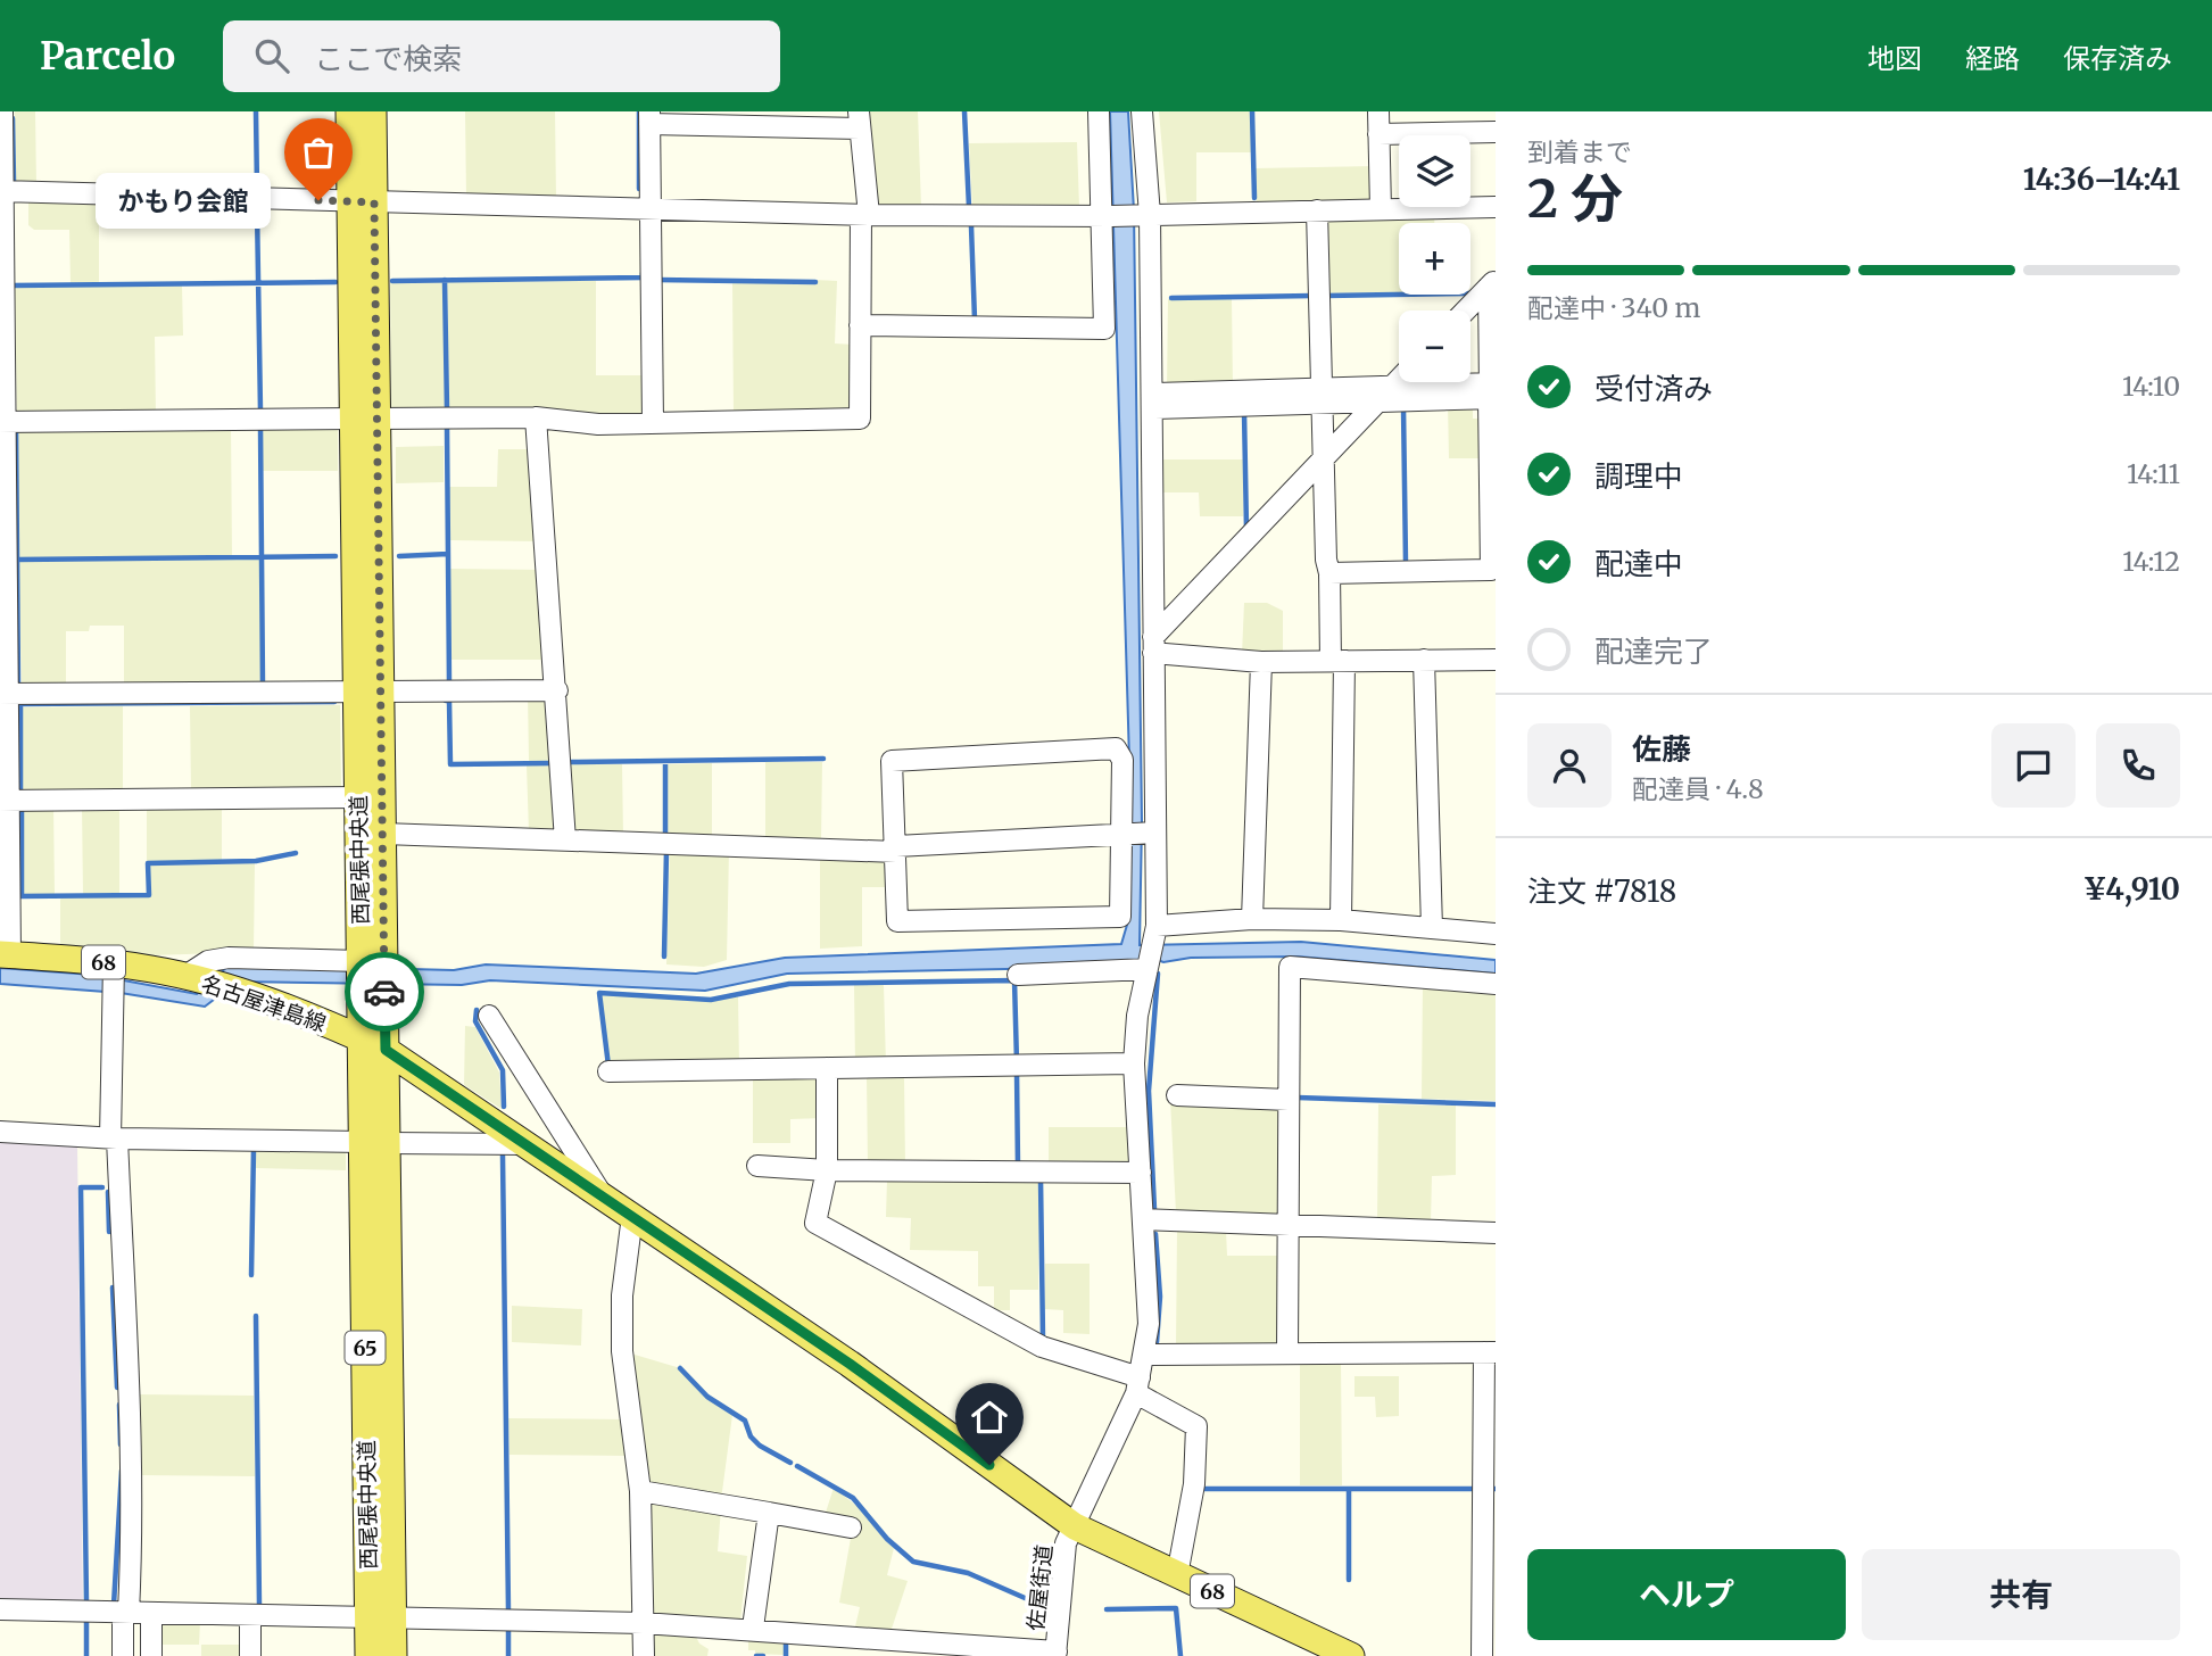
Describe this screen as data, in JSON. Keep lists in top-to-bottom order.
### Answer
{
  "streets": {
    "main road": [
      "西尾張中央道",
      "68",
      "名古屋津島線",
      "65"
    ],
    "street": ["佐屋街道"]
  },
  "crossings": [
    ["西尾張中央道", "名古屋津島線"],
    ["名古屋津島線", "佐屋街道"]
  ],
  "places": ["かもり会館"],
  "page": {
    "header": "Parcelo",
    "search": "ここで検索",
    "nav": ["地図", "経路", "保存済み"],
    "heading": ["2 分", "到着まで", "14:36–14:41"],
    "panel": [
      "佐藤",
      "配達員 · 4.8",
      "注文 #7818",
      "¥4,910"
    ],
    "map_buttons": ["+", "−"],
    "bubble": "かもり会館",
    "bar": "配達中 · 340 m",
    "list": [
      ["受付済み", "14:10"],
      ["調理中", "14:11"],
      ["配達中", "14:12"],
      "配達完了"
    ],
    "buttons": ["ヘルプ", "共有"]
  }
}
